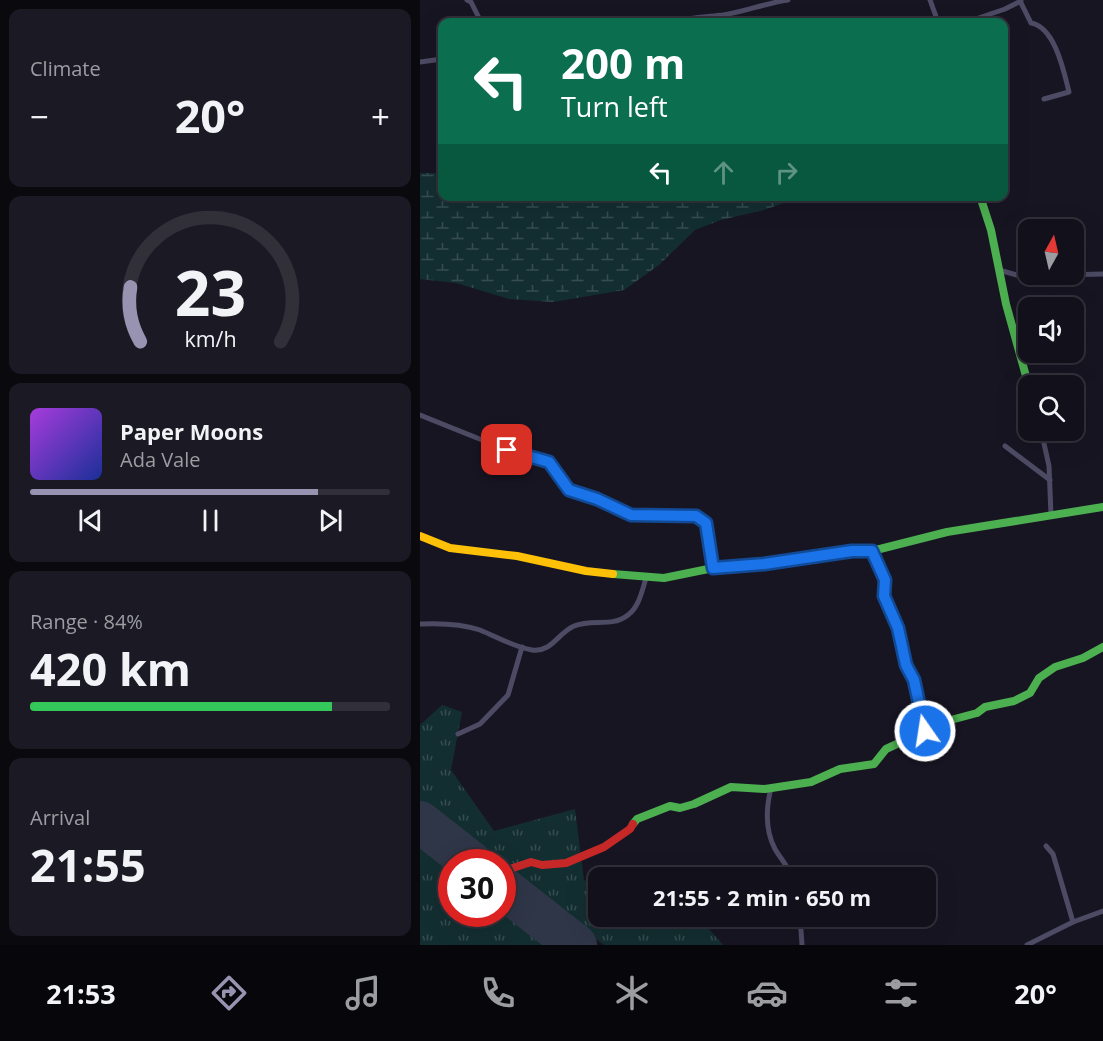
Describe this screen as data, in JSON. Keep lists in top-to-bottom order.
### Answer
{
  "north": "top",
  "page": {
    "tile": [
      "Climate",
      ["Range · 84%", "420 km"],
      ["Arrival", "21:55"]
    ],
    "turn": ["200 m", "Turn left"],
    "heat": ["−", "20°", "+"],
    "song": ["Paper Moons", "Ada Vale"],
    "limit": "30",
    "trip": "21:55 · 2 min · 650 m",
    "tabs": ["21:53", "20°"],
    "gauge": ["23", "km/h"]
  }
}
